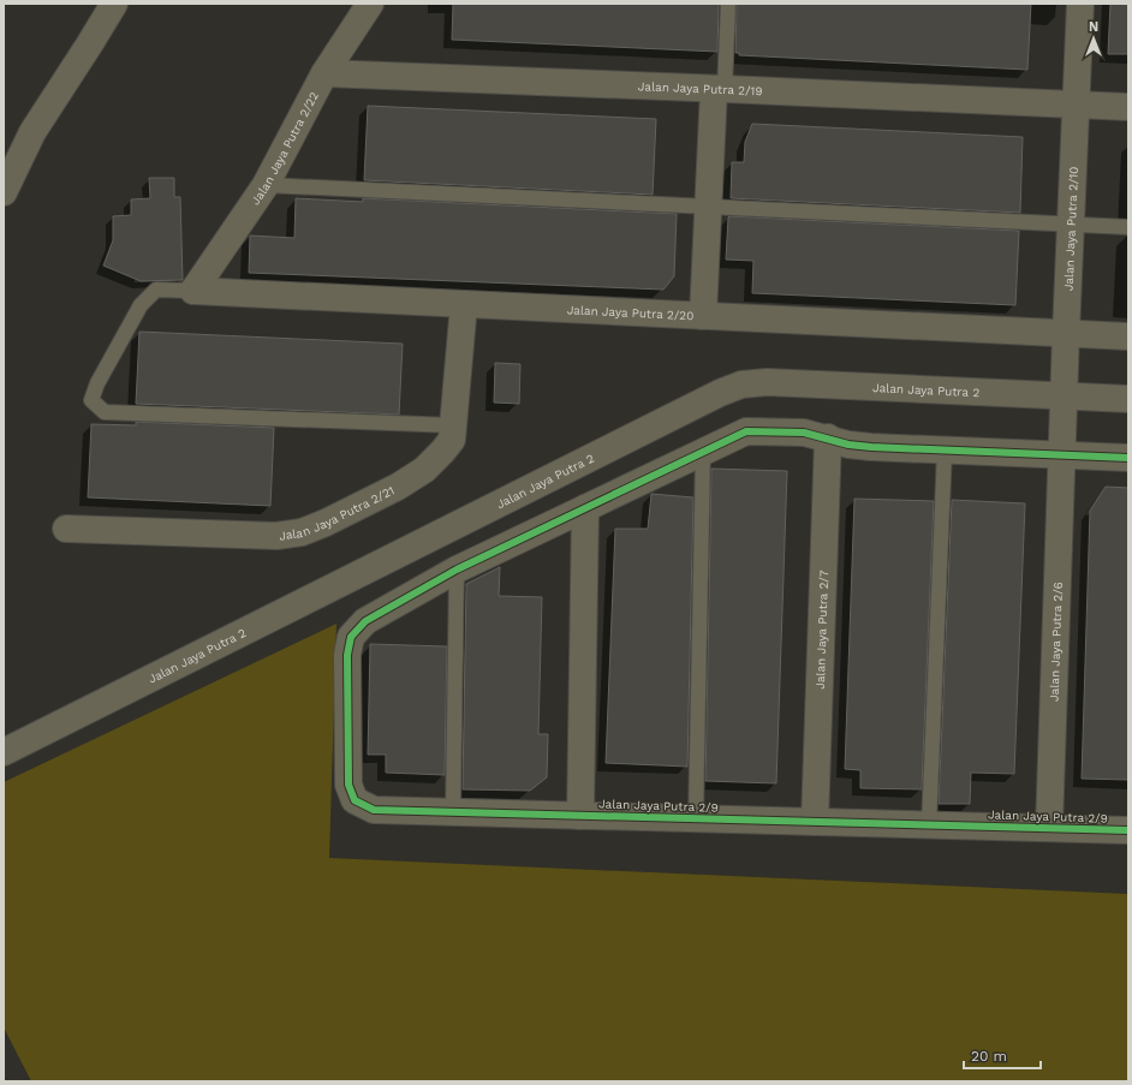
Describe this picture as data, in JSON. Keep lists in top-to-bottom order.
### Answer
{
  "streets": {
    "street": [
      "Jalan Jaya Putra 2/19",
      "Jalan Jaya Putra 2/22",
      "Jalan Jaya Putra 2/10",
      "Jalan Jaya Putra 2/20",
      "Jalan Jaya Putra 2",
      "Jalan Jaya Putra 2/21",
      "Jalan Jaya Putra 2/7",
      "Jalan Jaya Putra 2/6",
      "Jalan Jaya Putra 2/9"
    ]
  },
  "crossings": [
    ["Jalan Jaya Putra 2/19", "Jalan Jaya Putra 2/22"],
    ["Jalan Jaya Putra 2/19", "Jalan Jaya Putra 2/10"],
    ["Jalan Jaya Putra 2/22", "Jalan Jaya Putra 2/20"],
    ["Jalan Jaya Putra 2/10", "Jalan Jaya Putra 2/20"],
    ["Jalan Jaya Putra 2/10", "Jalan Jaya Putra 2"],
    ["Jalan Jaya Putra 2/10", "Jalan Jaya Putra 2/6"],
    ["Jalan Jaya Putra 2/20", "Jalan Jaya Putra 2/21"],
    ["Jalan Jaya Putra 2/7", "Jalan Jaya Putra 2/9"],
    ["Jalan Jaya Putra 2/6", "Jalan Jaya Putra 2/9"]
  ],
  "scale_bar": "20 m",
  "north": "top"
}
